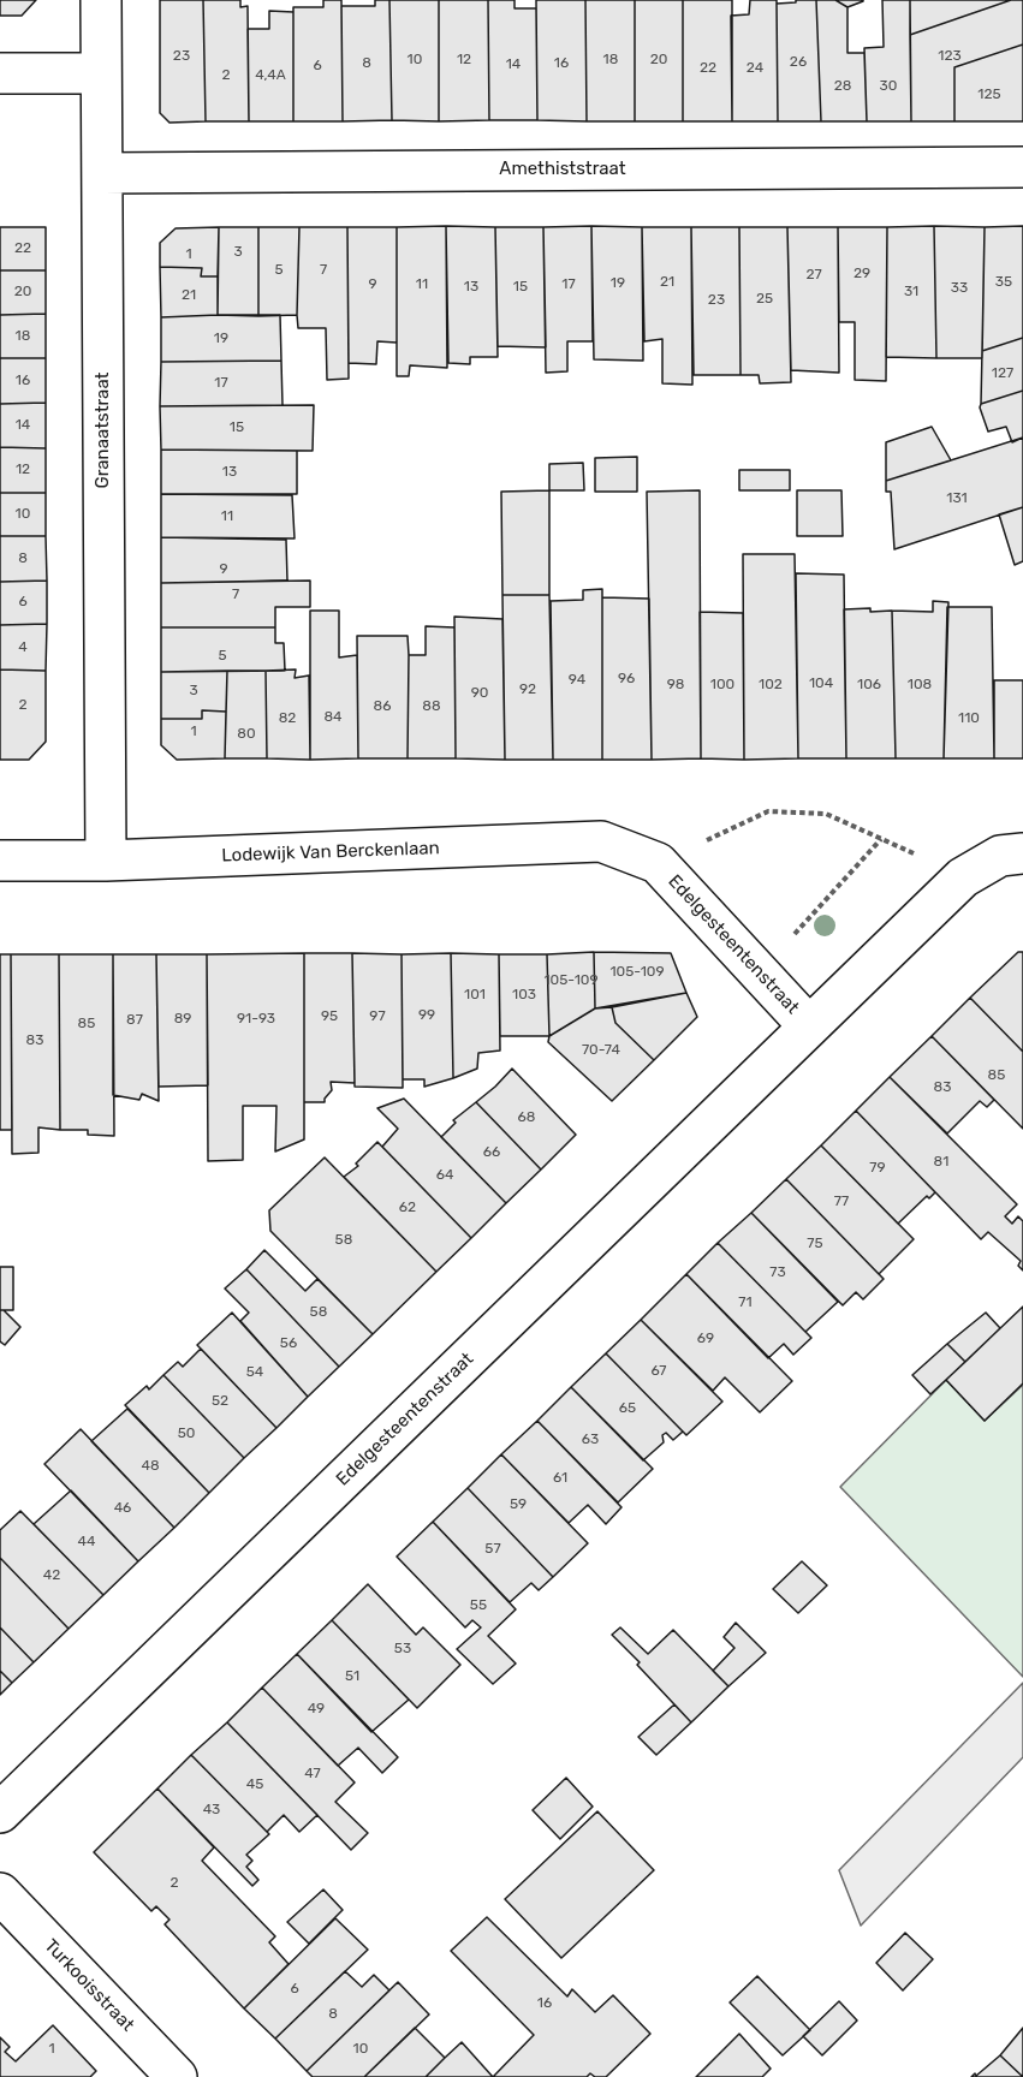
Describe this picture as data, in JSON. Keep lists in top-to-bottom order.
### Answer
{
  "streets": {
    "street": [
      "Amethiststraat",
      "Granaatstraat",
      "Lodewijk Van Berckenlaan",
      "Edelgesteentenstraat",
      "Turkooisstraat"
    ]
  },
  "crossings": [
    ["Amethiststraat", "Granaatstraat"],
    ["Granaatstraat", "Lodewijk Van Berckenlaan"],
    ["Lodewijk Van Berckenlaan", "Edelgesteentenstraat"]
  ],
  "house_numbers": [
    "23",
    "123",
    "10",
    "12",
    "18",
    "20",
    "26",
    "8",
    "16",
    "14",
    "6",
    "22",
    "24",
    "2",
    "4,4A",
    "28",
    "30",
    "125",
    "22",
    "3",
    "1",
    "5",
    "7",
    "29",
    "27",
    "21",
    "35",
    "19",
    "9",
    "11",
    "17",
    "13",
    "15",
    "33",
    "20",
    "31",
    "21",
    "25",
    "23",
    "18",
    "19",
    "127",
    "16",
    "17",
    "14",
    "15",
    "12",
    "13",
    "131",
    "10",
    "11",
    "8",
    "9",
    "7",
    "6",
    "4",
    "5",
    "96",
    "94",
    "104",
    "98",
    "100",
    "102",
    "106",
    "108",
    "92",
    "3",
    "90",
    "2",
    "86",
    "88",
    "84",
    "82",
    "110",
    "1",
    "80",
    "105-109",
    "105-109",
    "101",
    "103",
    "99",
    "95",
    "97",
    "89",
    "91-93",
    "87",
    "85",
    "83",
    "70-74",
    "85",
    "83",
    "68",
    "66",
    "81",
    "79",
    "64",
    "77",
    "62",
    "58",
    "75",
    "73",
    "71",
    "58",
    "69",
    "56",
    "67",
    "54",
    "52",
    "65",
    "50",
    "63",
    "48",
    "61",
    "59",
    "46",
    "44",
    "57",
    "42",
    "55",
    "53",
    "51",
    "49",
    "47",
    "45",
    "43",
    "2",
    "6",
    "16",
    "8",
    "1",
    "10"
  ]
}
